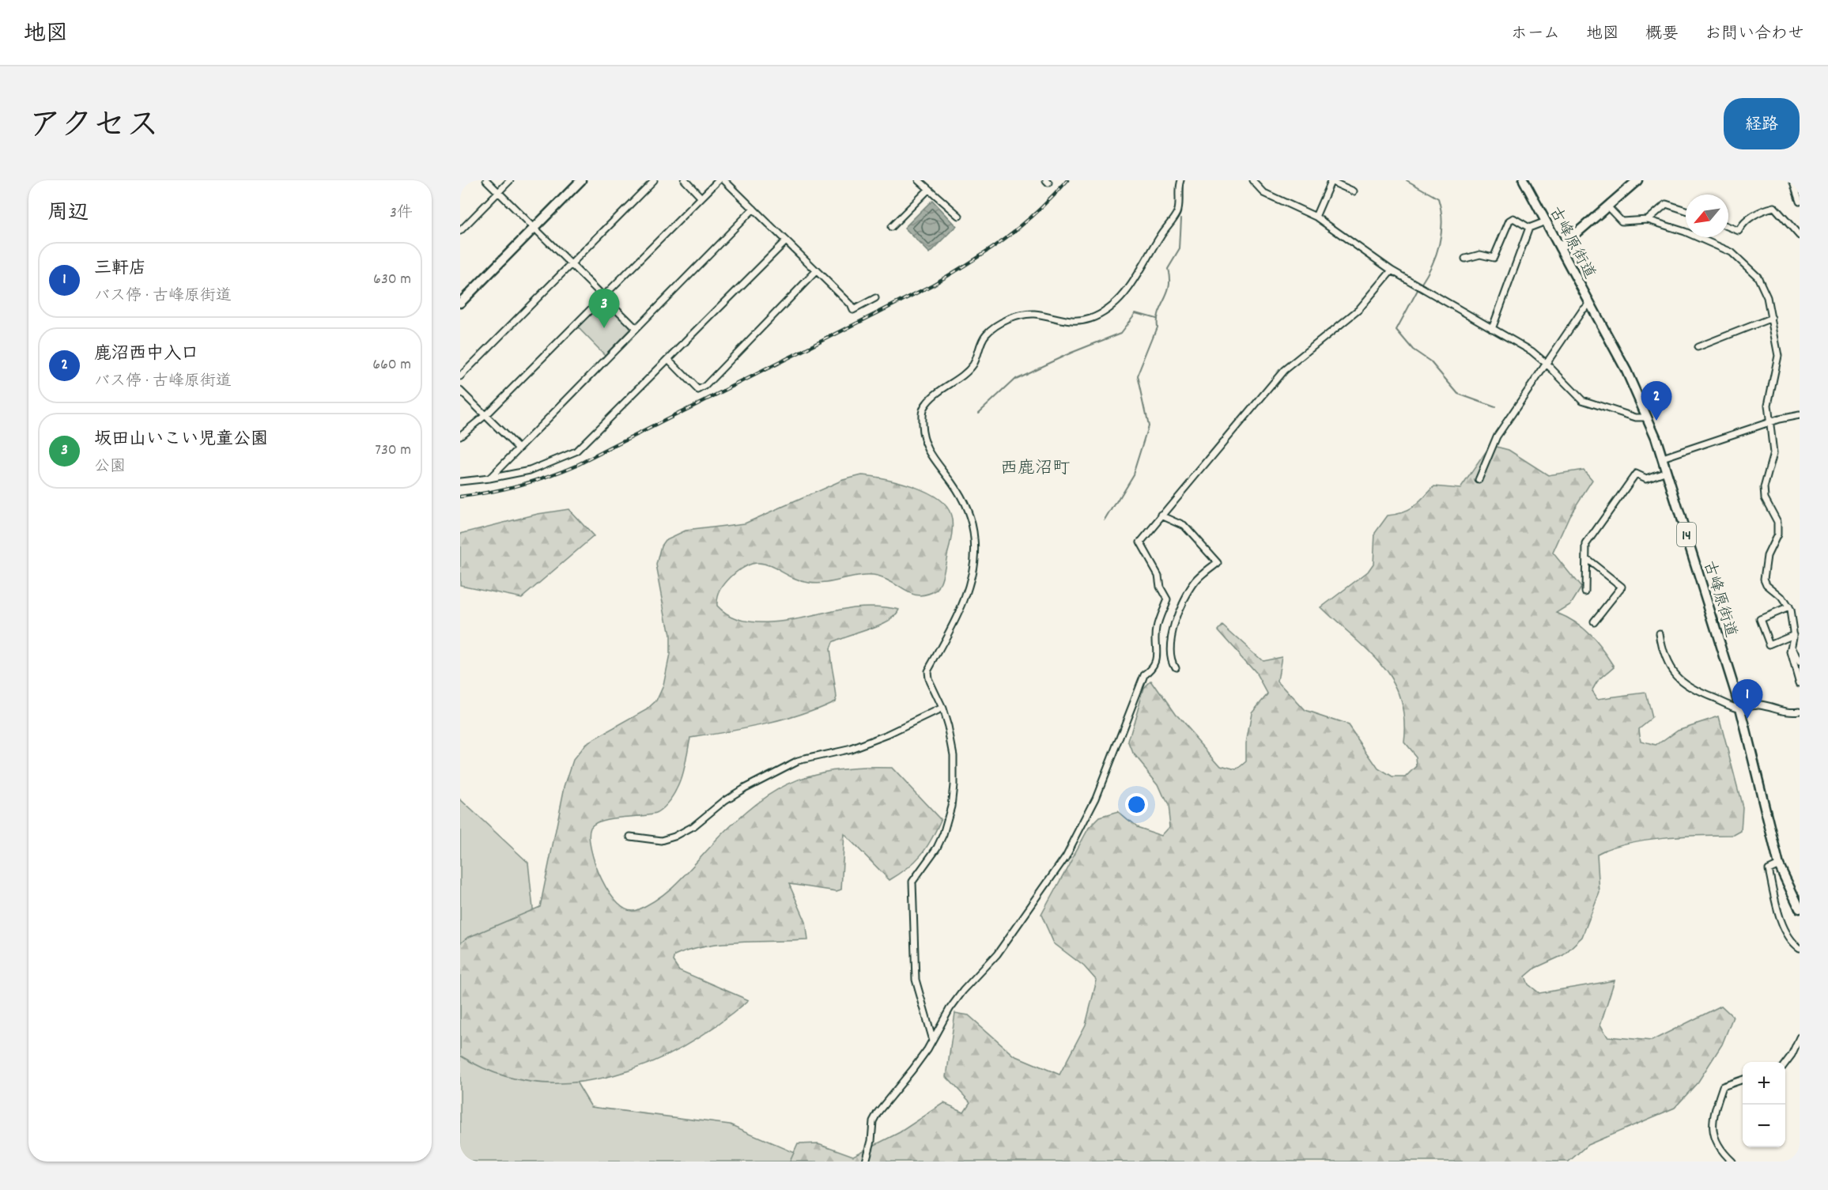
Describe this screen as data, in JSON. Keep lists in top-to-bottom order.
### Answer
{
  "streets": {
    "main road": ["古峰原街道", "14"]
  },
  "districts": ["西鹿沼町"],
  "north": "bottom left",
  "page": {
    "header": "地図",
    "nav": [
      "ホーム",
      "地図",
      "概要",
      "お問い合わせ"
    ],
    "title": "アクセス",
    "buttons": "経路",
    "heading": ["周辺", "3件"],
    "list": [
      {
        "mark": "1",
        "name": "三軒店",
        "note": "バス停 · 古峰原街道",
        "value": "630 m"
      },
      {
        "mark": "2",
        "name": "鹿沼西中入口",
        "note": "バス停 · 古峰原街道",
        "value": "660 m"
      },
      {
        "mark": "3",
        "name": "坂田山いこい児童公園",
        "note": "公園",
        "value": "730 m"
      }
    ],
    "pins": ["3", "2", "1"],
    "map_buttons": ["+", "−"]
  }
}
